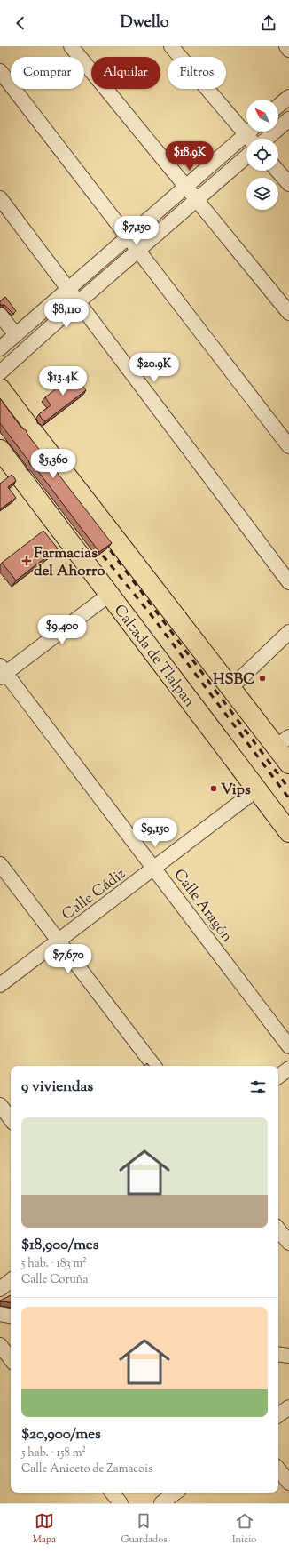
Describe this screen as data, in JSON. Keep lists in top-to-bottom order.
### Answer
{
  "streets": {
    "highway": ["Calzada de Tlalpan"],
    "street": ["Calle Cádiz", "Calle Aragón"]
  },
  "crossings": [
    ["Calzada de Tlalpan", "Calle Cádiz"],
    ["Calle Cádiz", "Calle Aragón"]
  ],
  "places": {
    "health": ["Farmacias del Ahorro"],
    "other": ["HSBC", "Vips"]
  },
  "north": "top left",
  "page": {
    "header": "Dwello",
    "chip": ["Comprar", "Alquilar", "Filtros"],
    "price": [
      "$18.9K",
      "$7,150",
      "$8,110",
      "$20.9K",
      "$13.4K",
      "$5,360",
      "$9,400",
      "$9,150",
      "$7,670"
    ],
    "heading": "9 viviendas",
    "list": [
      {
        "name": "$18,900/mes",
        "note": "5 hab. · 183 m² · Calle Coruña"
      },
      {
        "name": "$20,900/mes",
        "note": "5 hab. · 158 m² · Calle Aniceto de Zamacois"
      }
    ],
    "tabs": ["Mapa", "Guardados", "Inicio"]
  }
}
